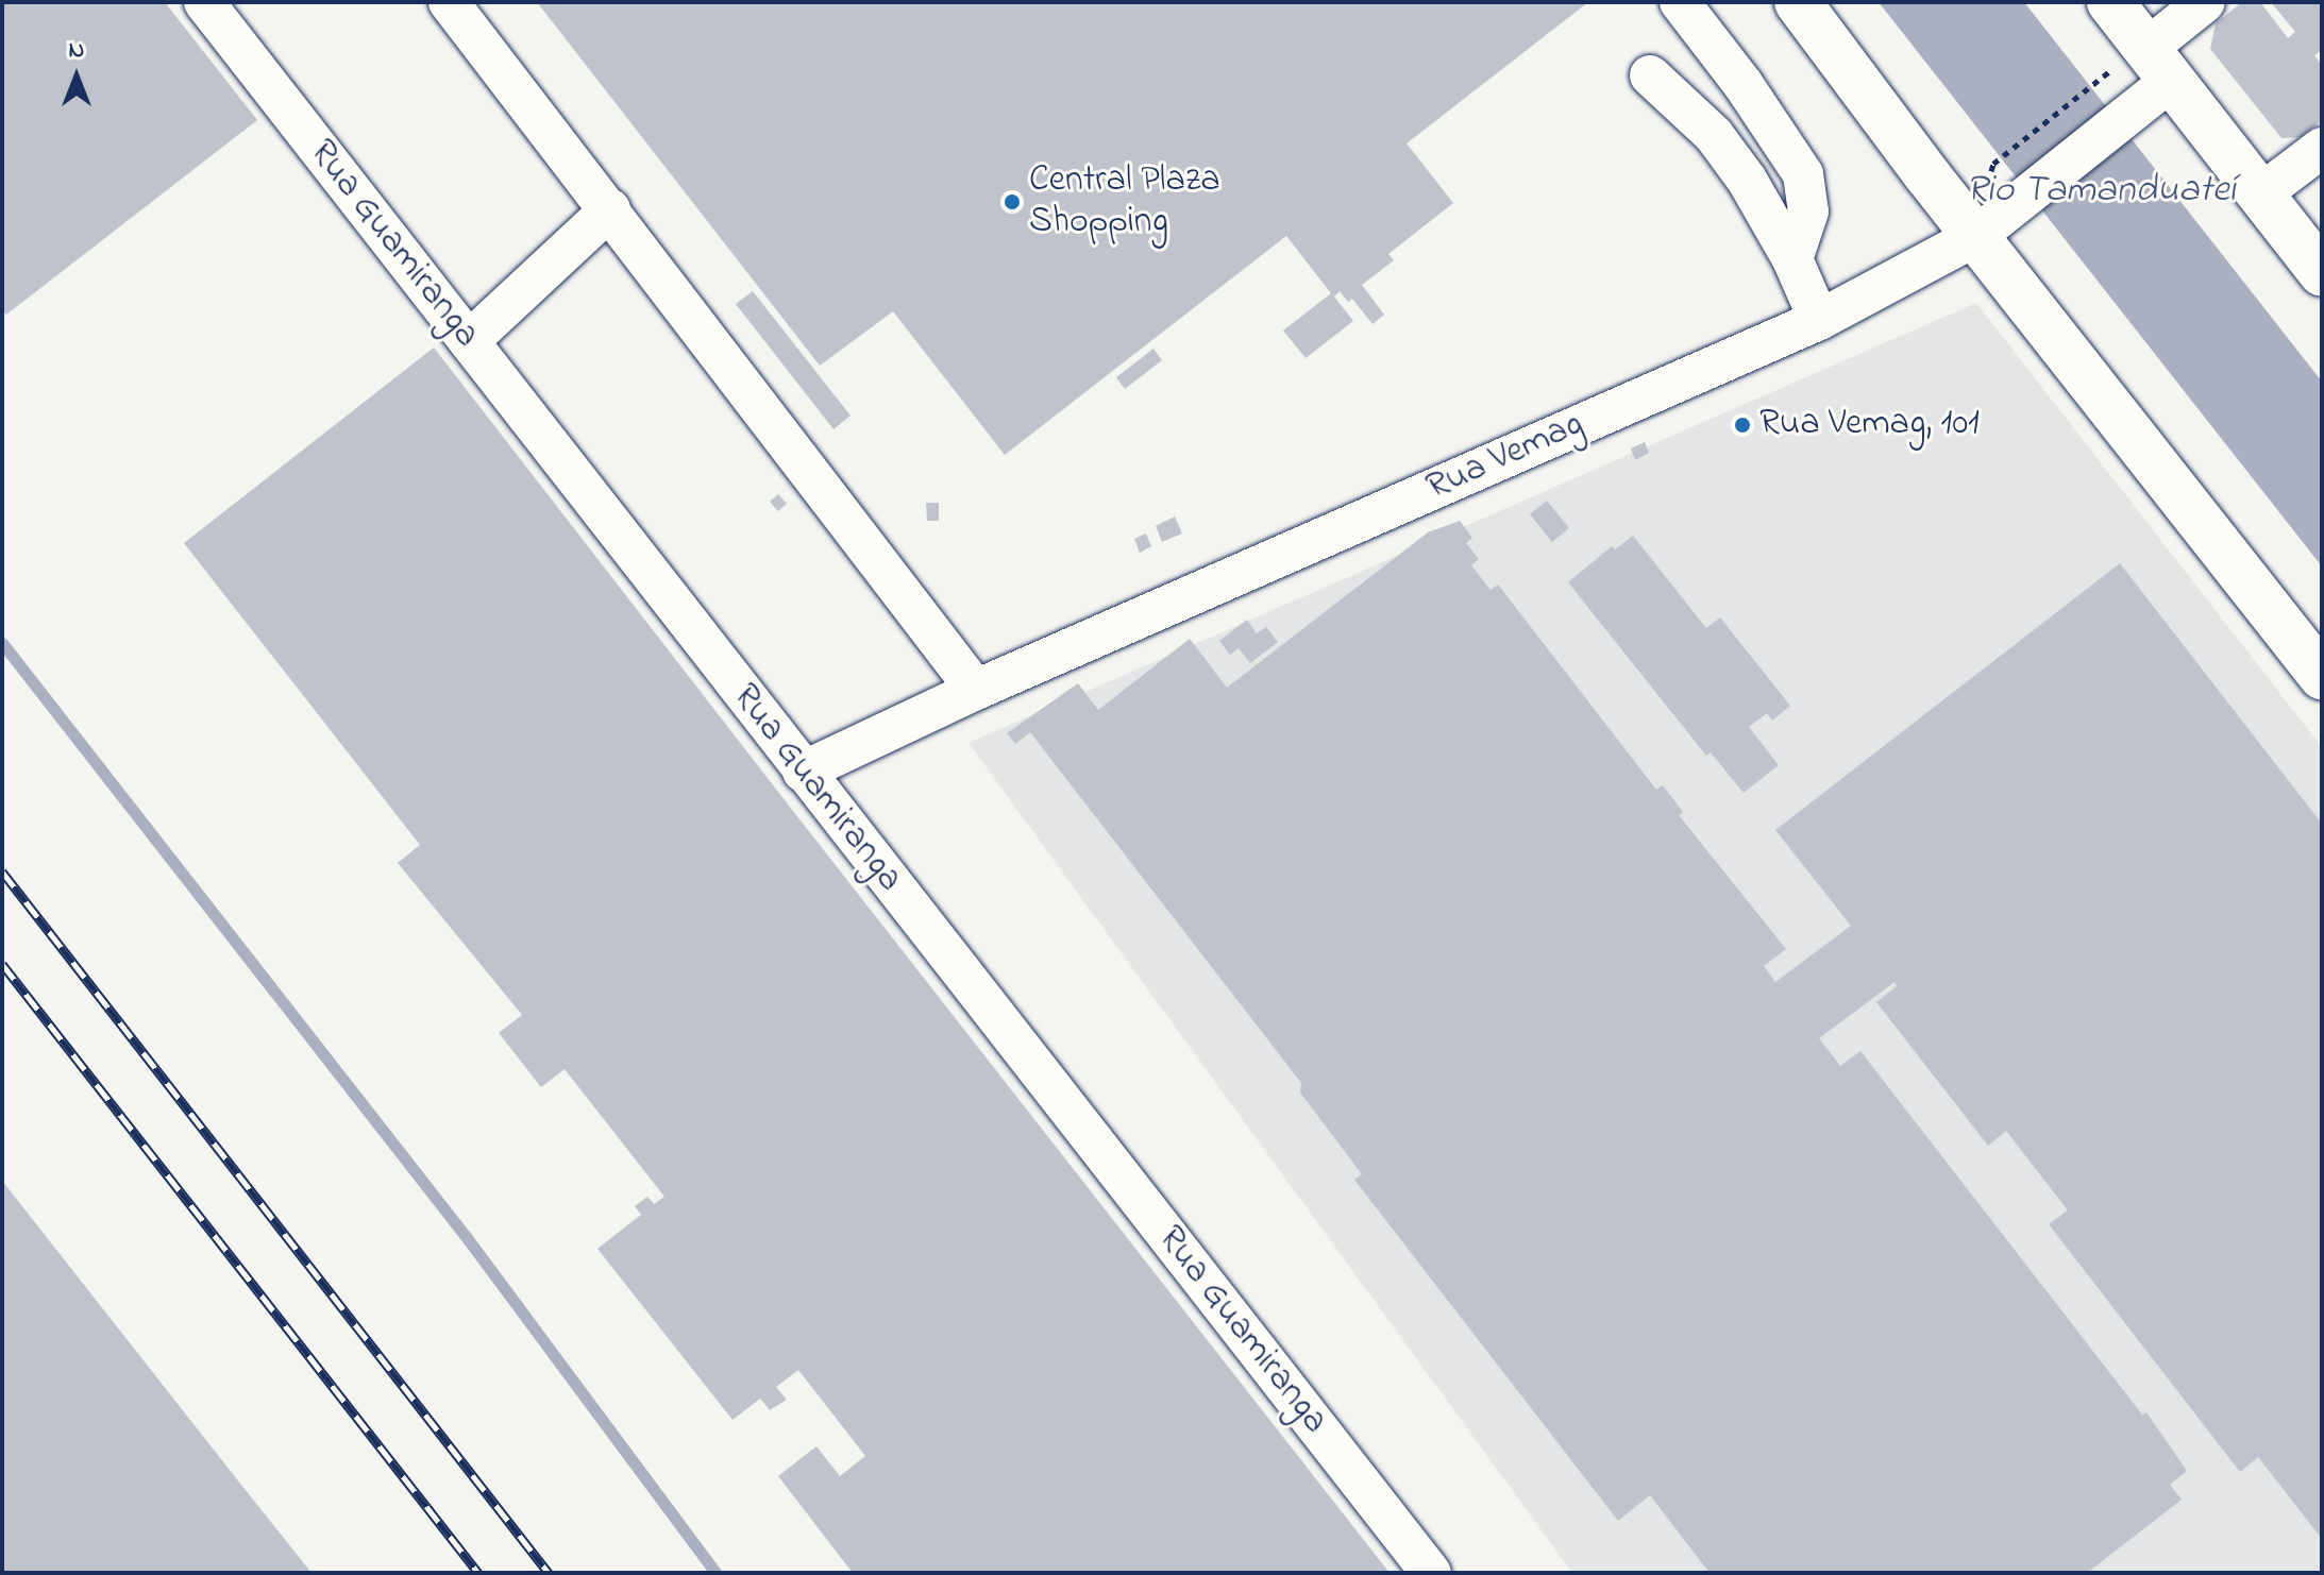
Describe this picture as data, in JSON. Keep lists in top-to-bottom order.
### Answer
{
  "streets": {
    "street": ["Rua Guamiranga", "Rua Vemag"]
  },
  "crossings": [
    ["Rua Guamiranga", "Rua Vemag"]
  ],
  "water": ["Rio Tamanduateí"],
  "places": ["Central Plaza Shopping", "Rua Vemag, 101"],
  "north": "top"
}
